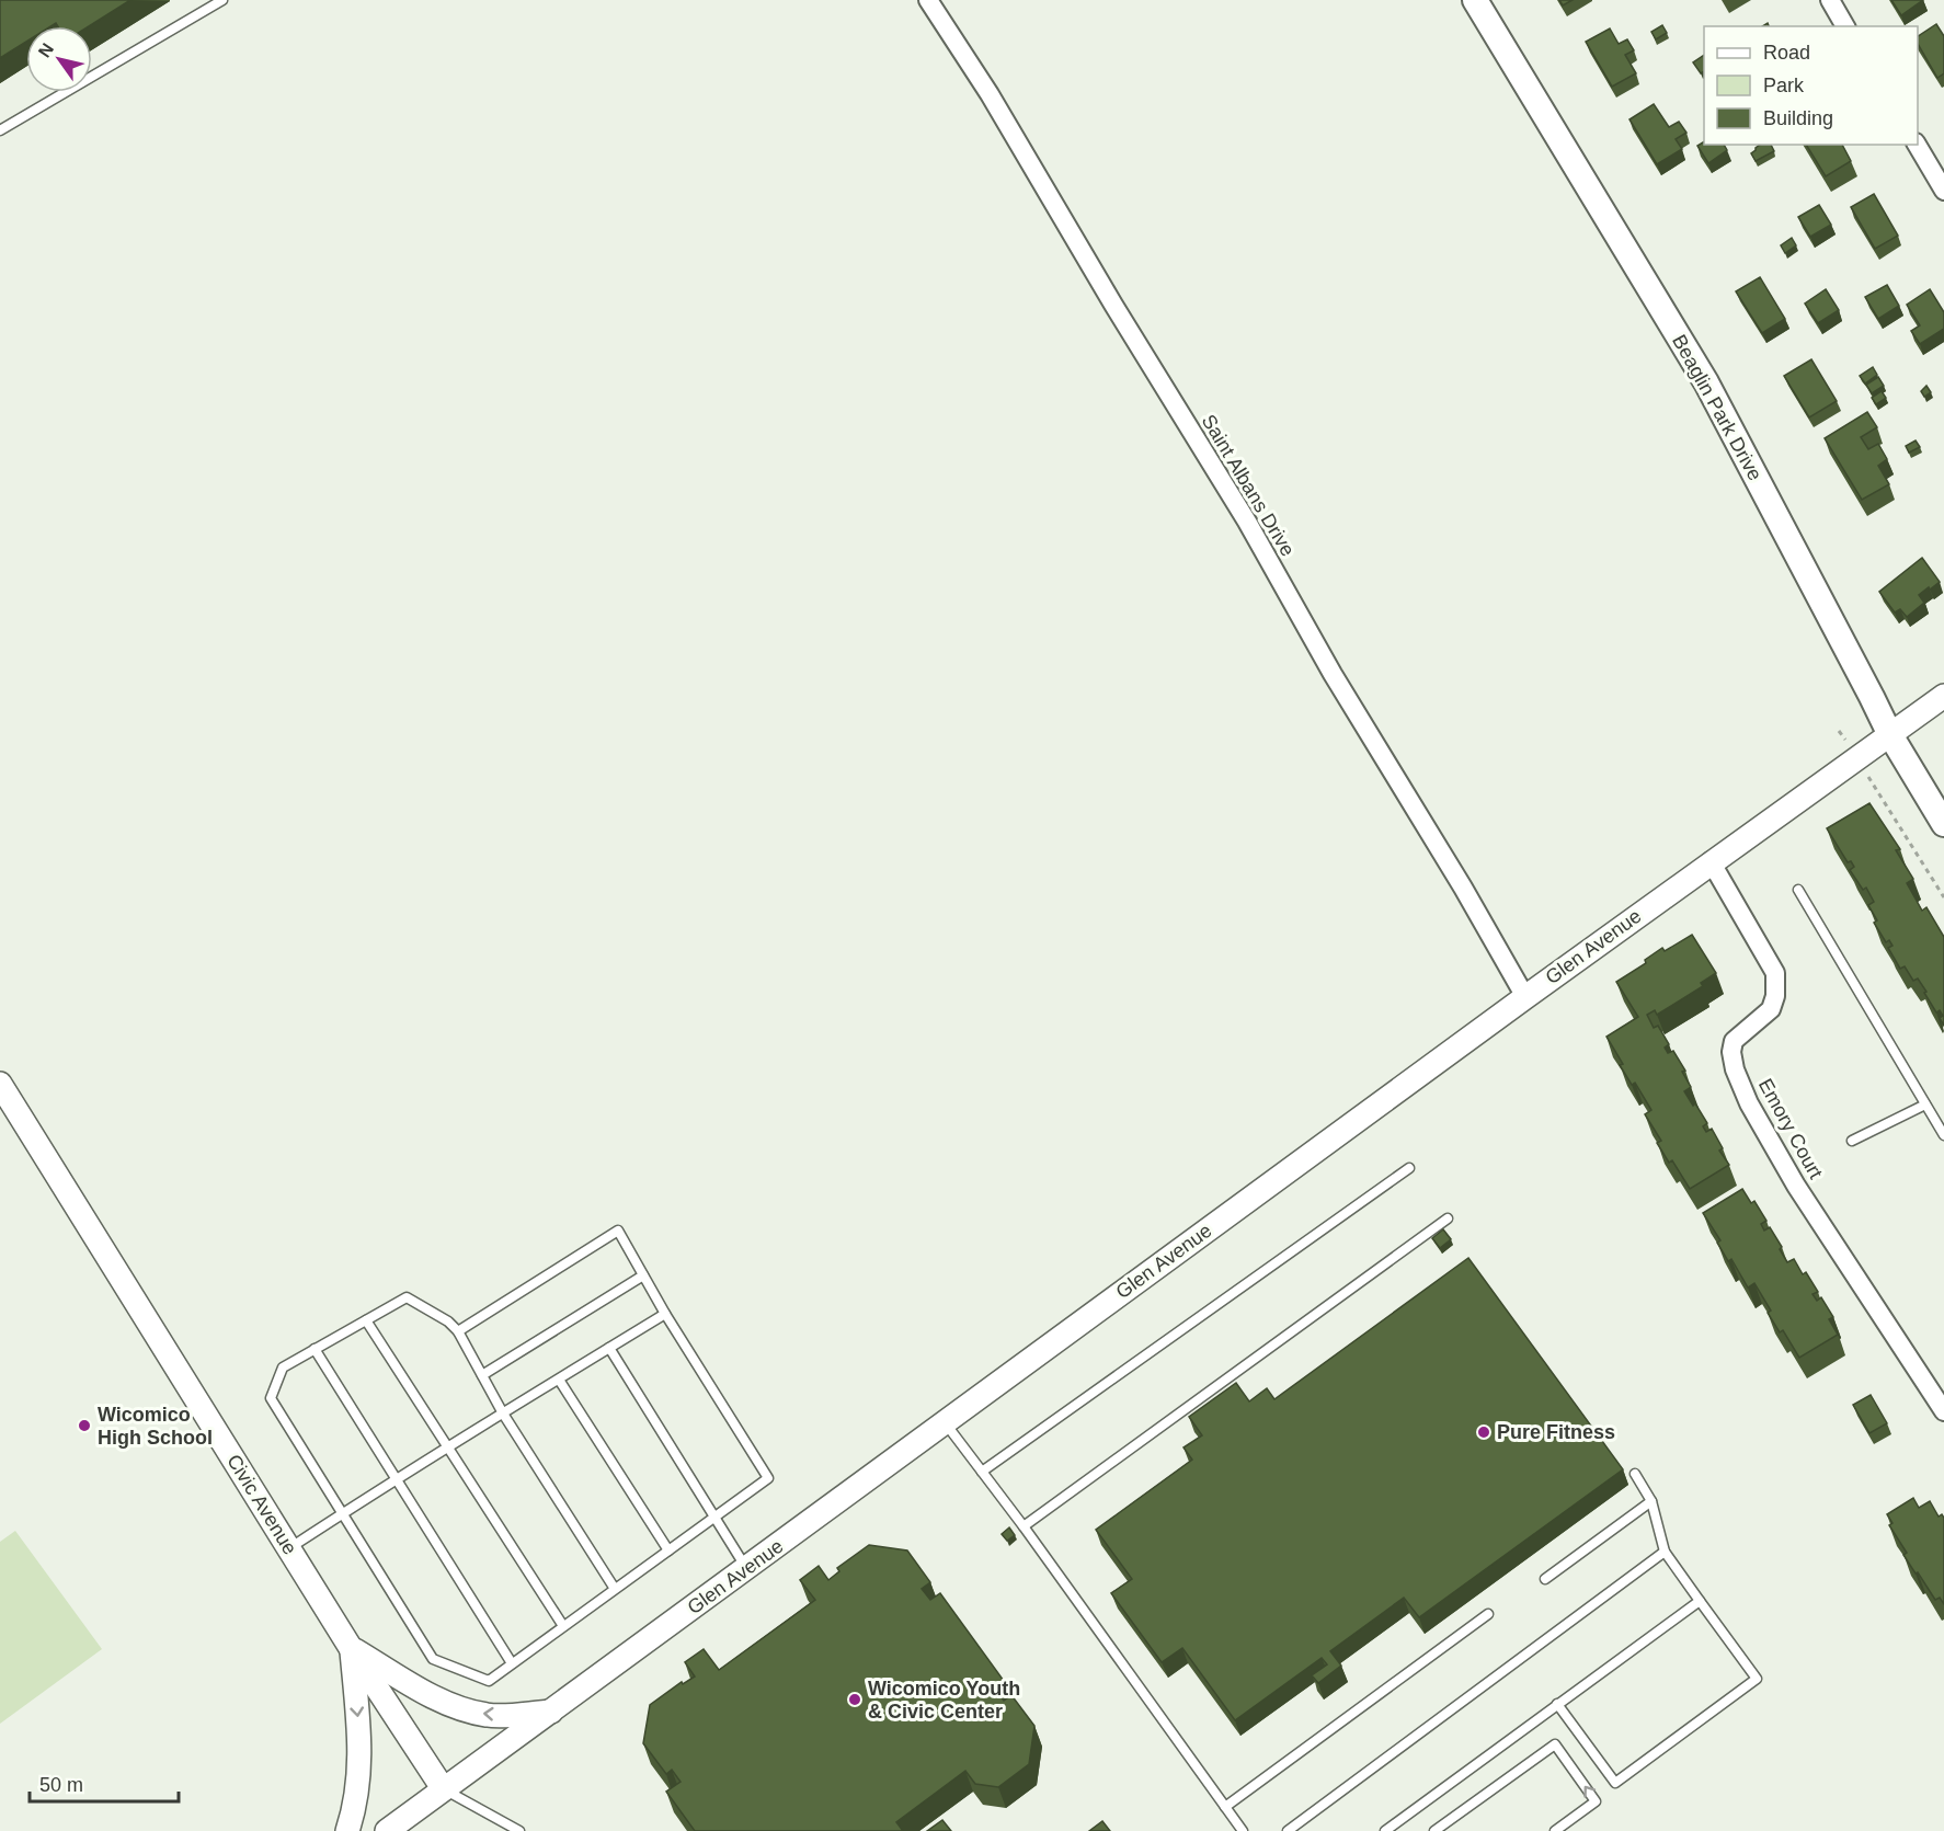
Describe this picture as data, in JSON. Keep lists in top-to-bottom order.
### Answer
{
  "streets": {
    "main road": ["Beaglin Park Drive"],
    "street": [
      "Saint Albans Drive",
      "Glen Avenue",
      "Emory Court",
      "Civic Avenue"
    ]
  },
  "crossings": [
    ["Beaglin Park Drive", "Glen Avenue"],
    ["Saint Albans Drive", "Glen Avenue"],
    ["Glen Avenue", "Emory Court"],
    ["Glen Avenue", "Civic Avenue"]
  ],
  "places": ["Wicomico High School", "Pure Fitness", "Wicomico Youth & Civic Center"],
  "legend": ["Road", "Park", "Building"],
  "scale_bar": "50 m",
  "north": "top left"
}
